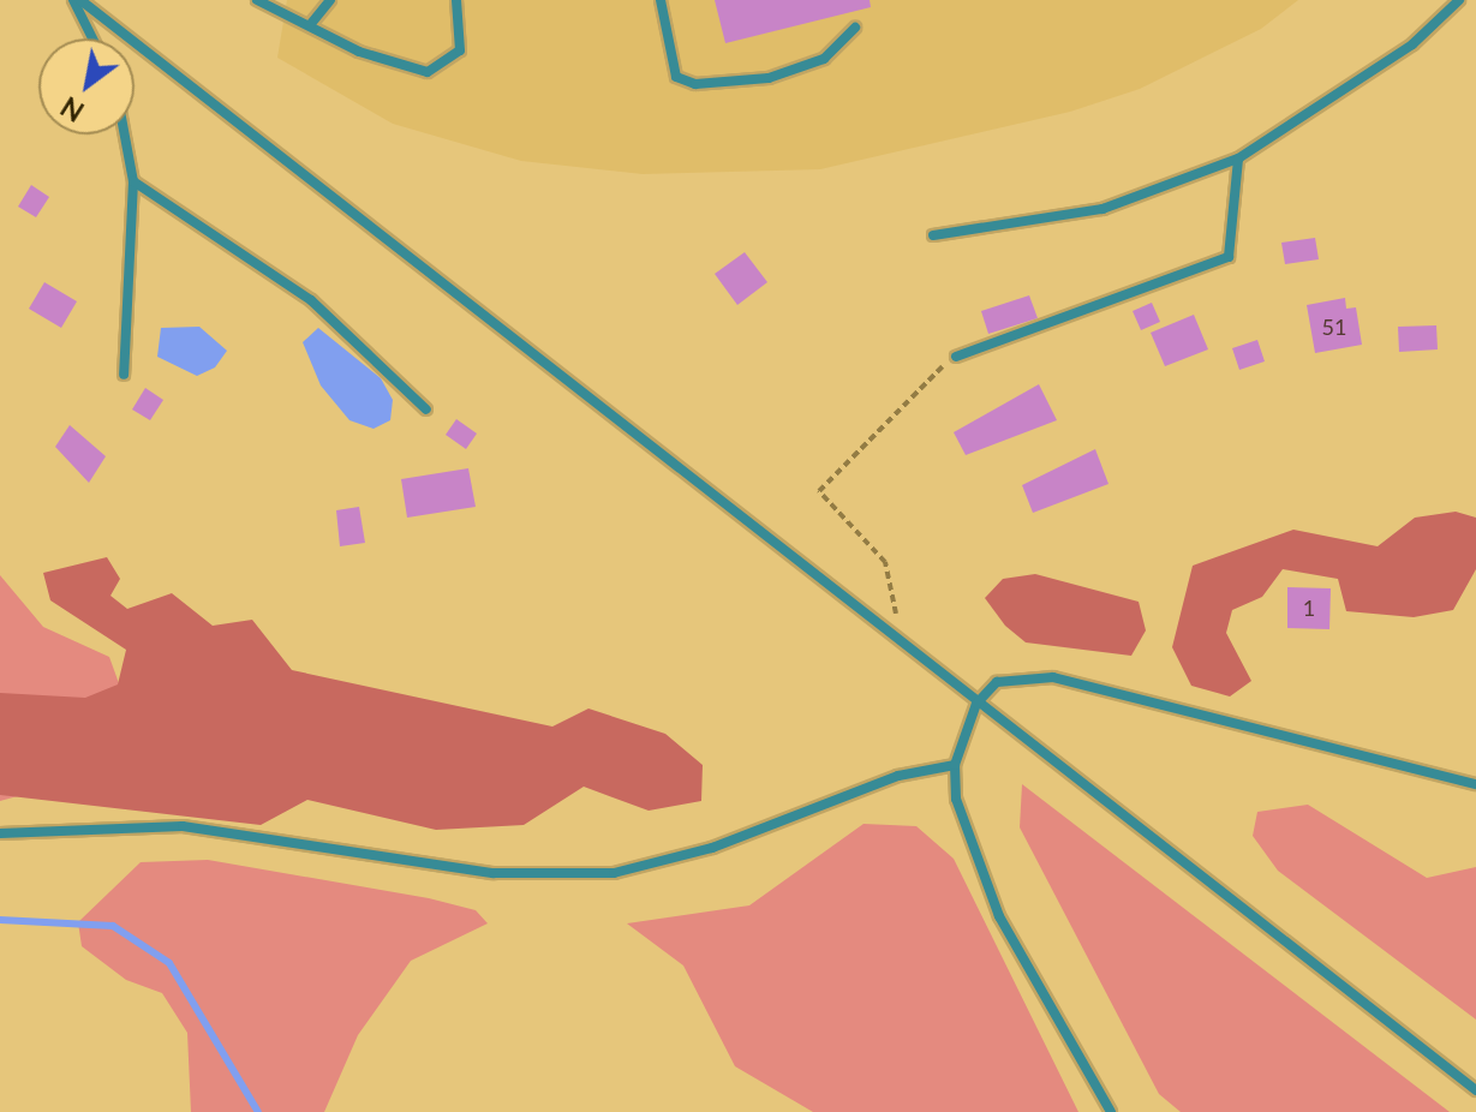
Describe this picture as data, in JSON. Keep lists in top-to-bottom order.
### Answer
{
  "house_numbers": ["51", "1"],
  "north": "bottom left"
}
